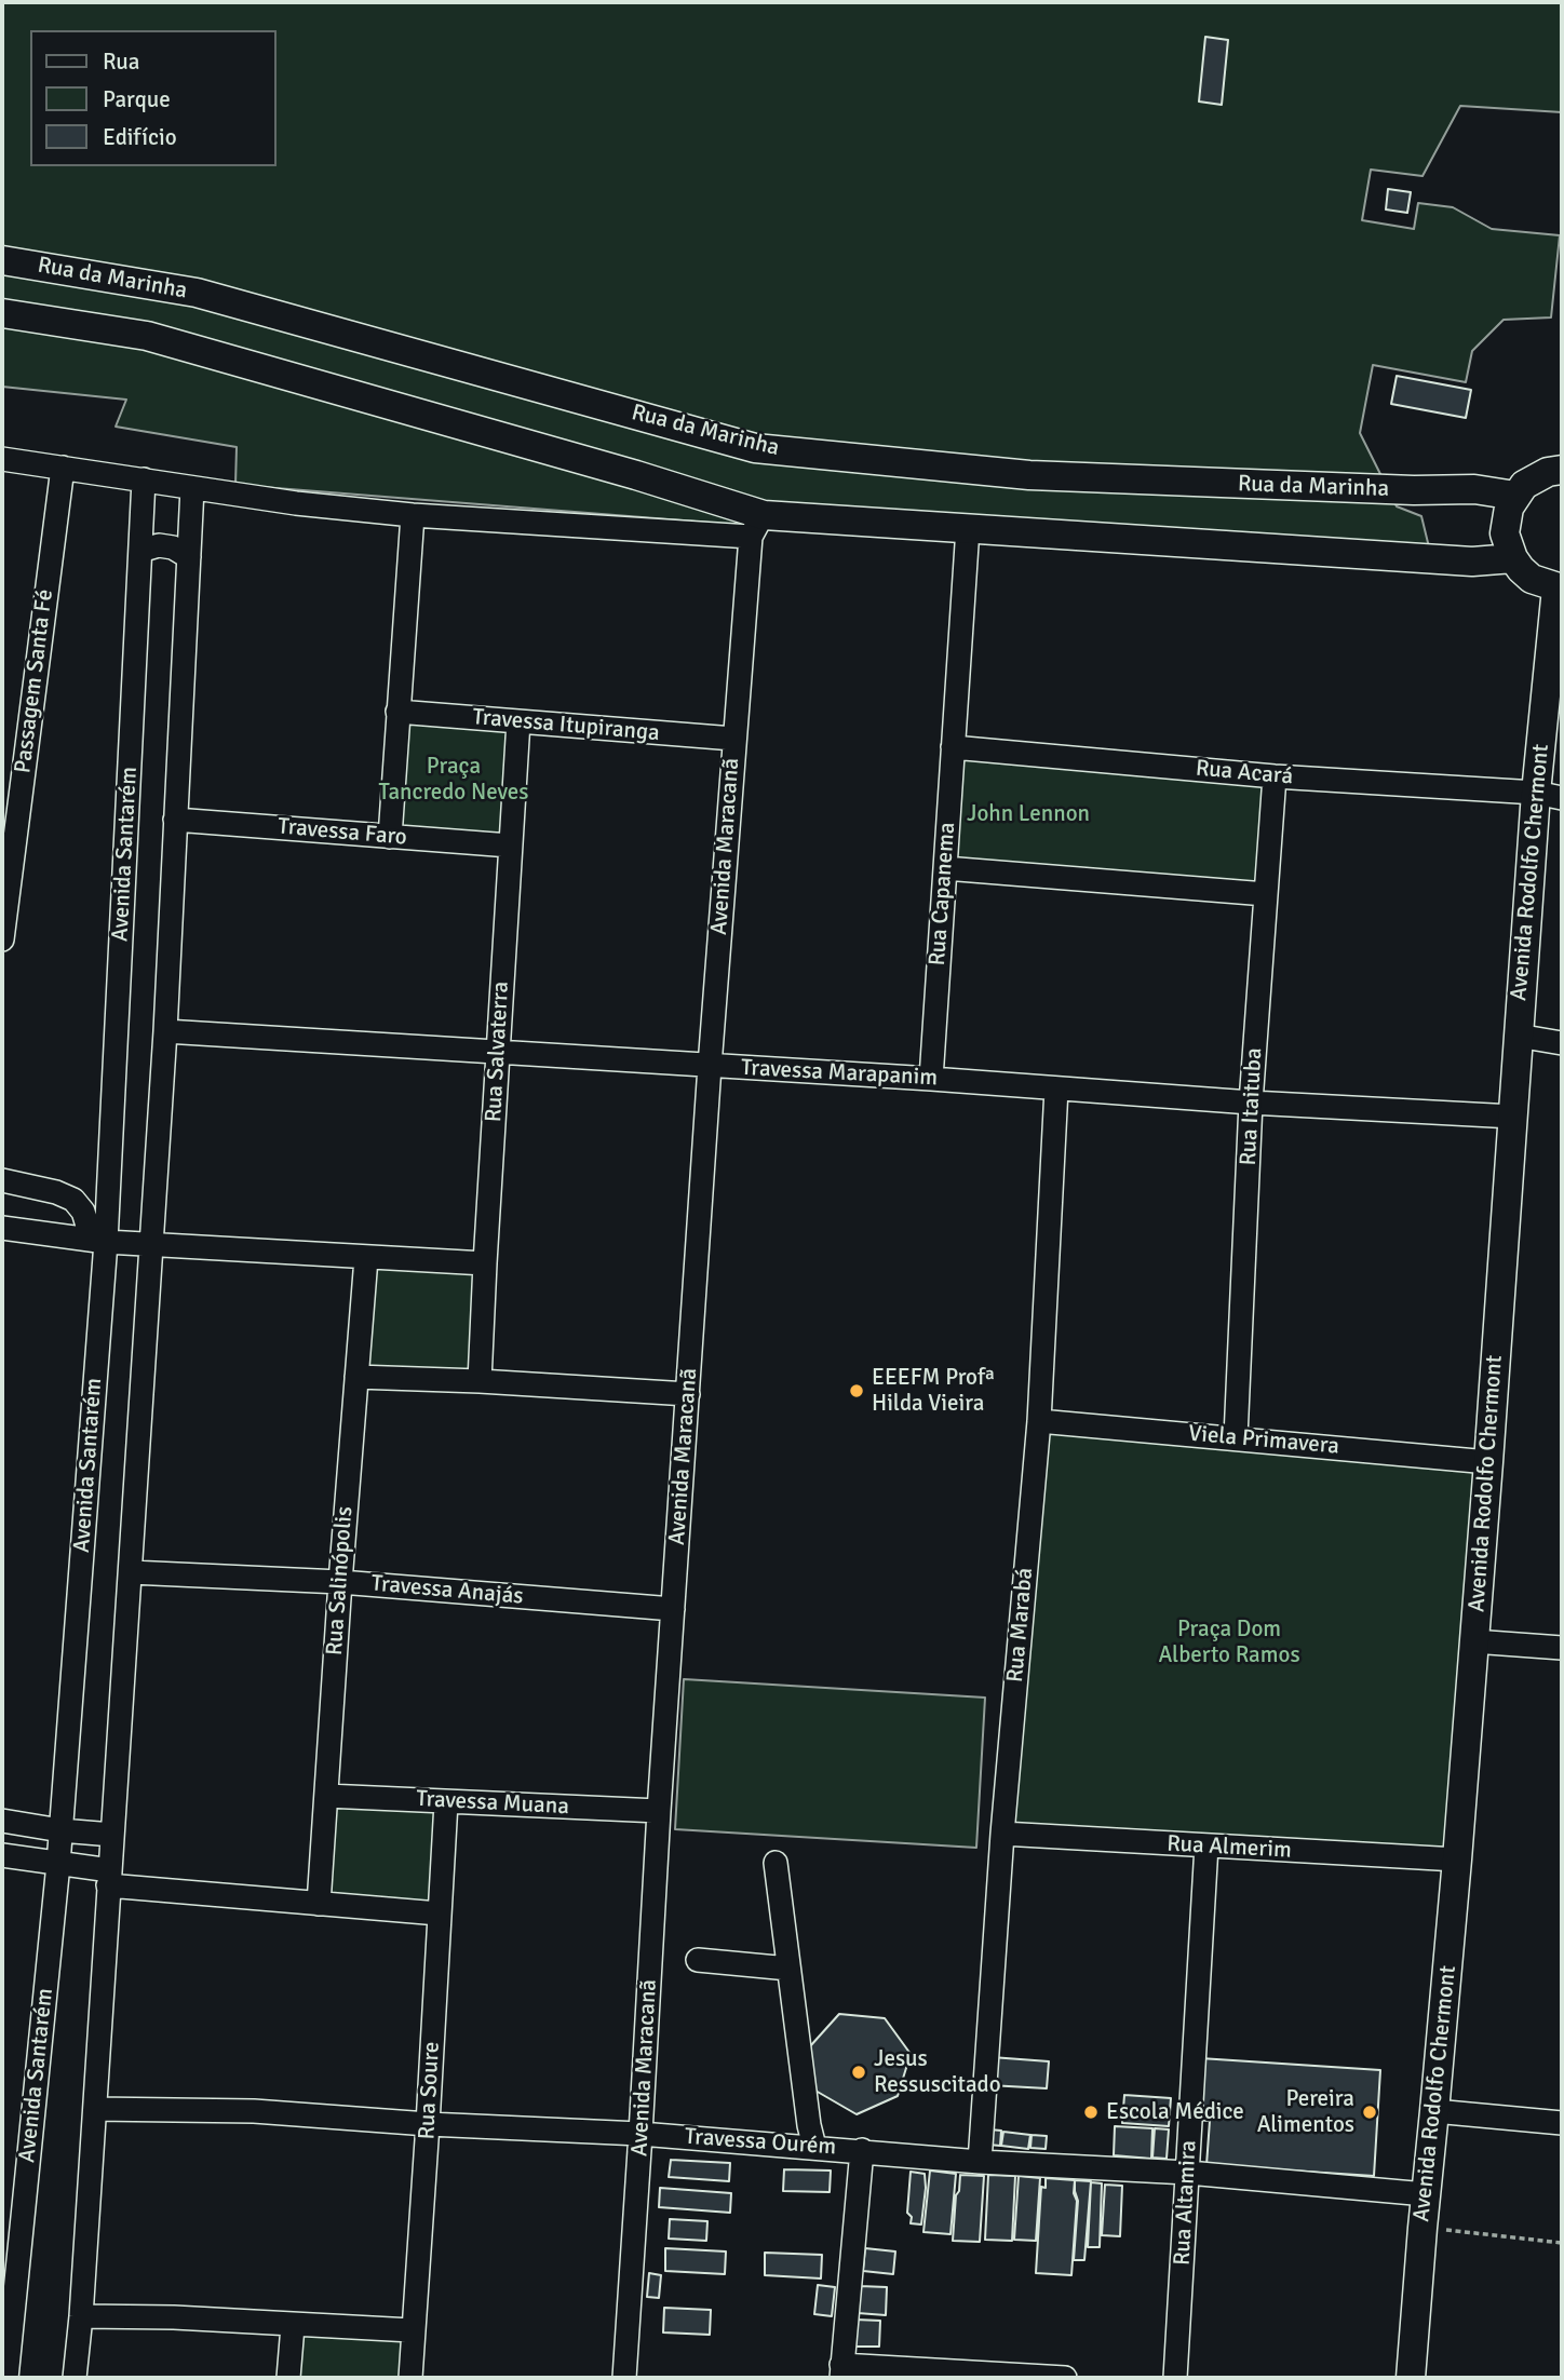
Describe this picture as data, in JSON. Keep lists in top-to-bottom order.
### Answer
{
  "streets": {
    "main road": ["Rua da Marinha", "Avenida Rodolfo Chermont"],
    "street": [
      "Passagem Santa Fé",
      "Travessa Itupiranga",
      "Rua Acará",
      "Travessa Faro",
      "Avenida Maracanã",
      "Avenida Santarém",
      "Rua Capanema",
      "Rua Salvaterra",
      "Travessa Marapanim",
      "Rua Itaituba",
      "Viela Primavera",
      "Rua Salinópolis",
      "Travessa Anajás",
      "Rua Marabá",
      "Travessa Muana",
      "Rua Almerim",
      "Rua Soure",
      "Travessa Ourém",
      "Rua Altamira"
    ]
  },
  "crossings": [
    ["Travessa Itupiranga", "Avenida Maracanã"],
    ["Travessa Itupiranga", "Rua Salvaterra"],
    ["Rua Acará", "Avenida Rodolfo Chermont"],
    ["Rua Acará", "Rua Capanema"],
    ["Rua Acará", "Rua Itaituba"],
    ["Travessa Faro", "Rua Salvaterra"],
    ["Avenida Maracanã", "Travessa Marapanim"],
    ["Avenida Maracanã", "Travessa Anajás"],
    ["Avenida Maracanã", "Travessa Muana"],
    ["Avenida Maracanã", "Travessa Ourém"],
    ["Avenida Rodolfo Chermont", "Travessa Marapanim"],
    ["Avenida Rodolfo Chermont", "Viela Primavera"],
    ["Avenida Rodolfo Chermont", "Rua Almerim"],
    ["Avenida Rodolfo Chermont", "Travessa Ourém"],
    ["Rua Capanema", "Travessa Marapanim"],
    ["Rua Salvaterra", "Travessa Marapanim"],
    ["Travessa Marapanim", "Rua Itaituba"],
    ["Travessa Marapanim", "Rua Marabá"],
    ["Rua Itaituba", "Viela Primavera"],
    ["Viela Primavera", "Rua Marabá"],
    ["Rua Salinópolis", "Travessa Anajás"],
    ["Rua Salinópolis", "Travessa Muana"],
    ["Rua Marabá", "Rua Almerim"],
    ["Rua Marabá", "Travessa Ourém"],
    ["Travessa Muana", "Rua Soure"],
    ["Rua Almerim", "Rua Altamira"],
    ["Rua Soure", "Travessa Ourém"],
    ["Travessa Ourém", "Rua Altamira"]
  ],
  "parks": ["Praça Tancredo Neves", "John Lennon", "Praça Dom Alberto Ramos"],
  "places": [
    "EEEFM Profª Hilda Vieira",
    "Jesus Ressuscitado",
    "Escola Médice",
    "Pereira Alimentos"
  ],
  "legend": ["Rua", "Parque", "Edifício"]
}
